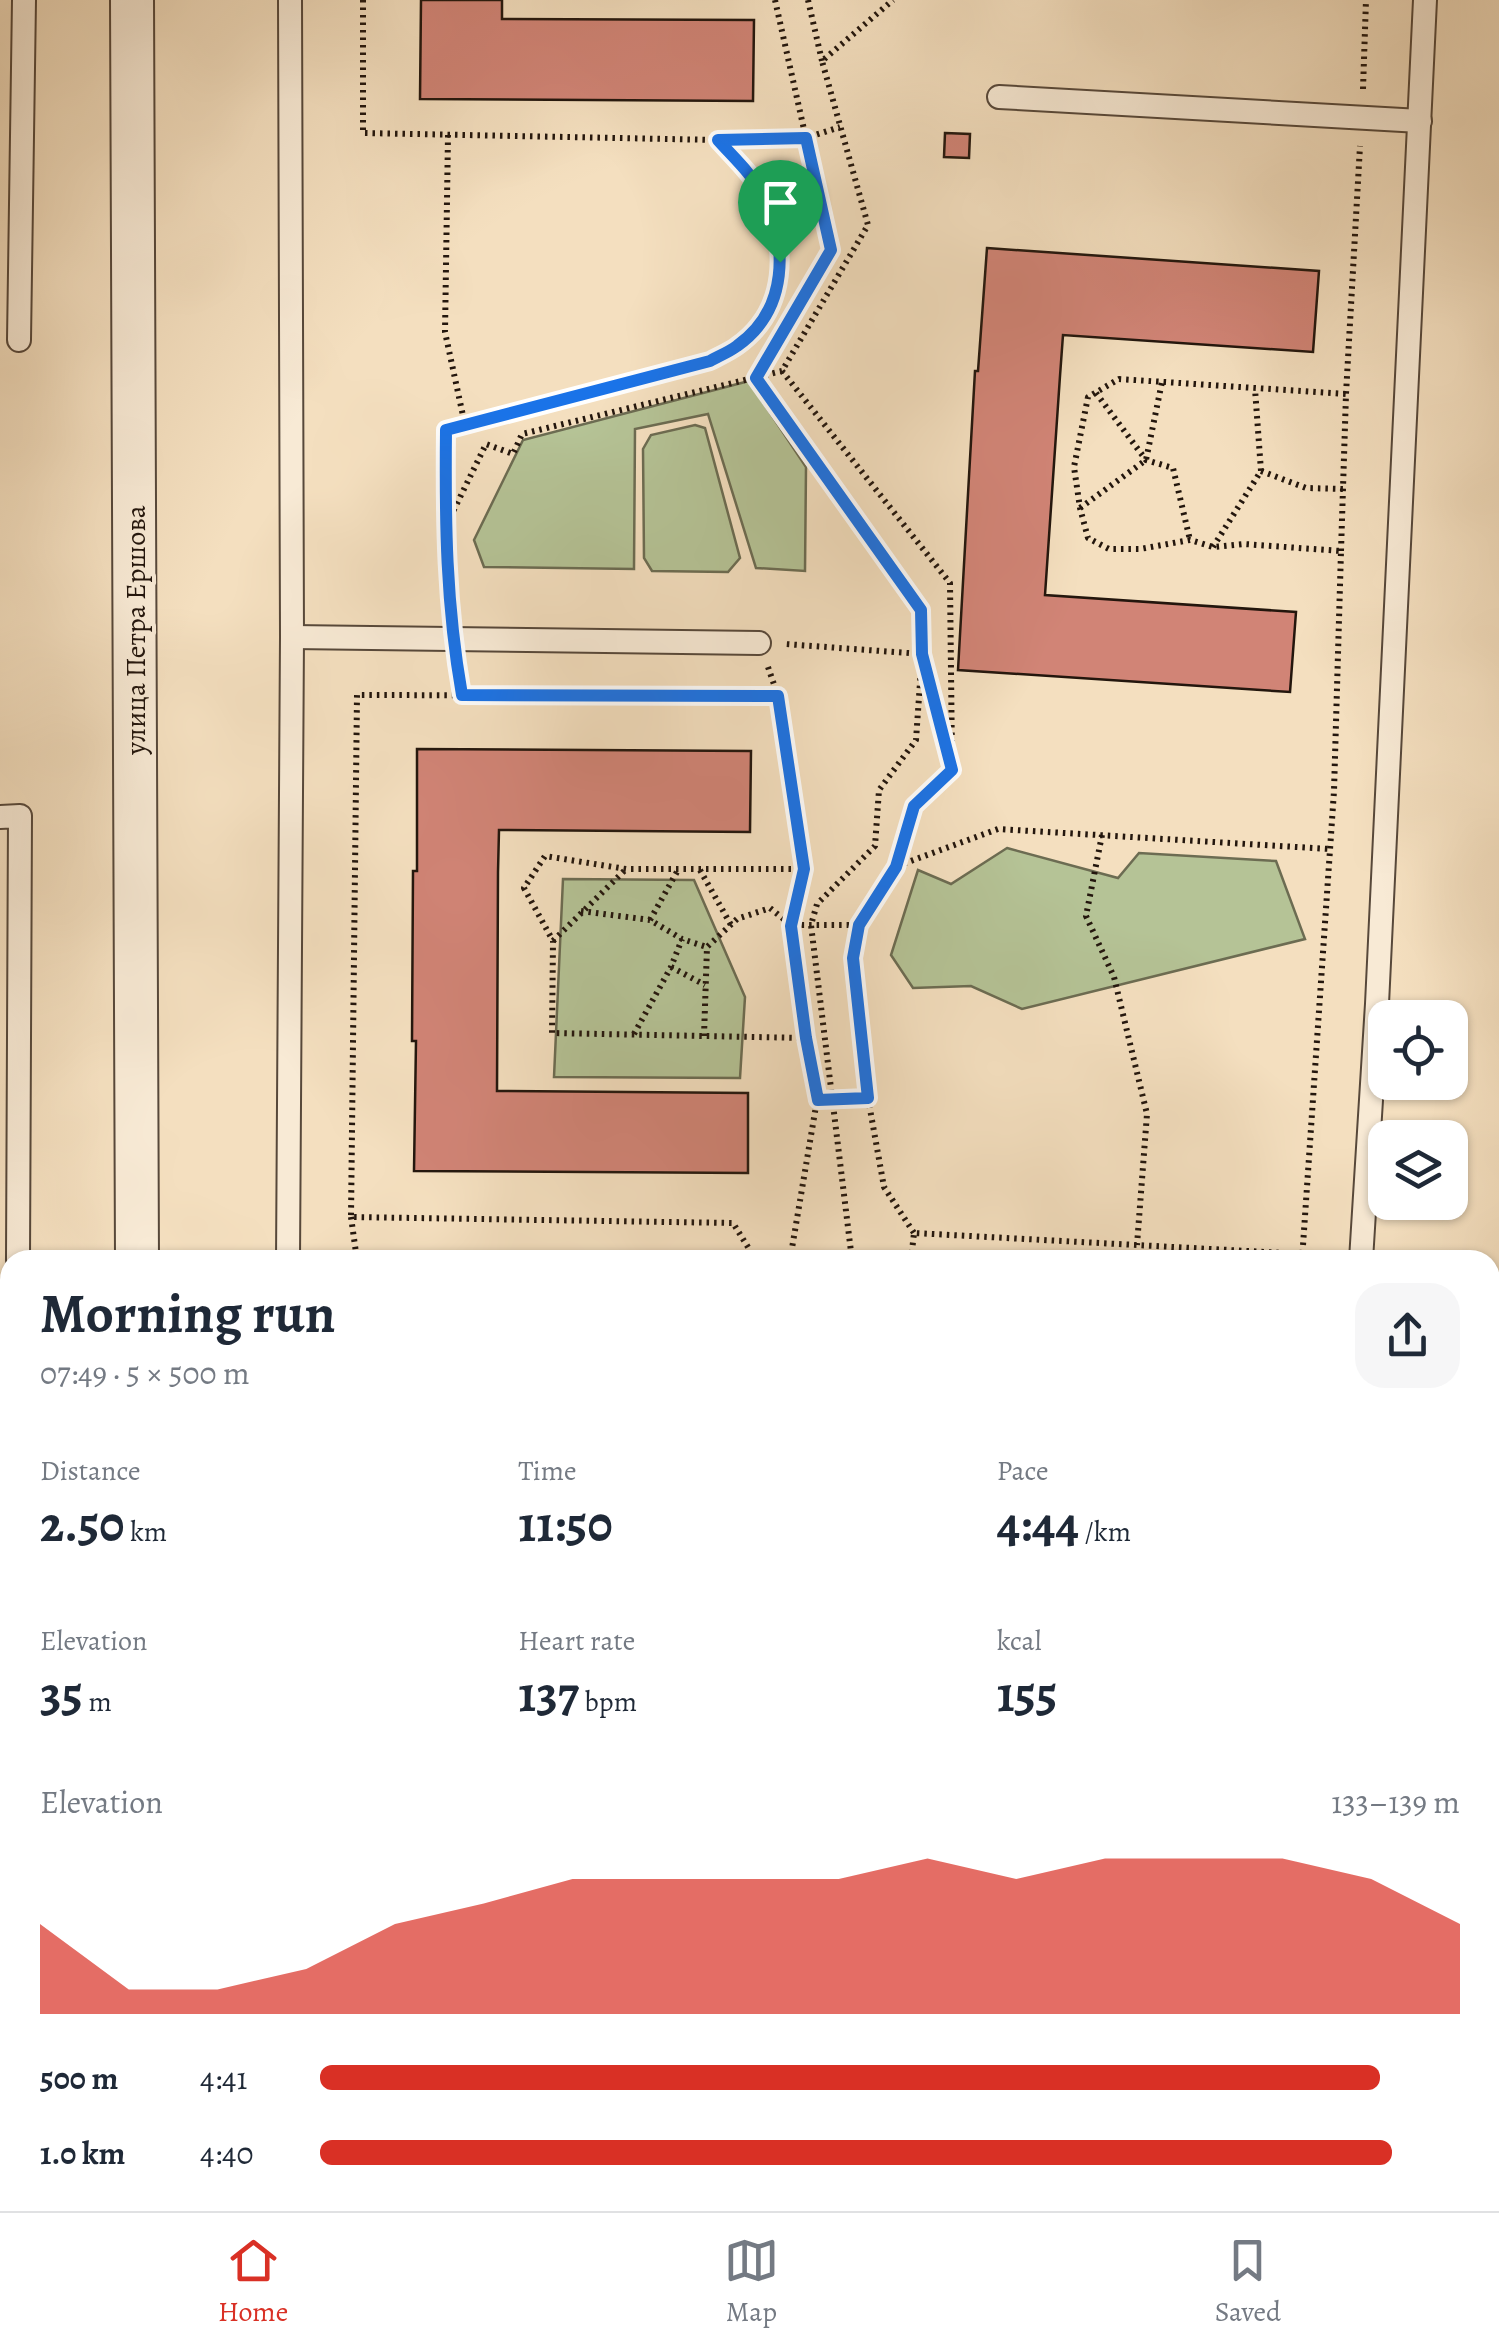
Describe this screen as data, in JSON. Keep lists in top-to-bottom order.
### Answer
{
  "streets": {
    "street": ["улица Петра Ершова"]
  },
  "page": {
    "heading": ["Morning run", "07:49 · 5 × 500 m"],
    "stats": [
      ["Distance", "2.50 km"],
      ["Time", "11:50"],
      ["Pace", "4:44 /km"],
      ["Elevation", "35 m"],
      ["Heart rate", "137 bpm"],
      ["kcal", "155"]
    ],
    "chart": ["Elevation", "133–139 m"],
    "list": [
      {
        "name": "500 m",
        "note": "4:41"
      },
      {
        "name": "1.0 km",
        "note": "4:40"
      }
    ],
    "tabs": ["Home", "Map", "Saved"]
  }
}
